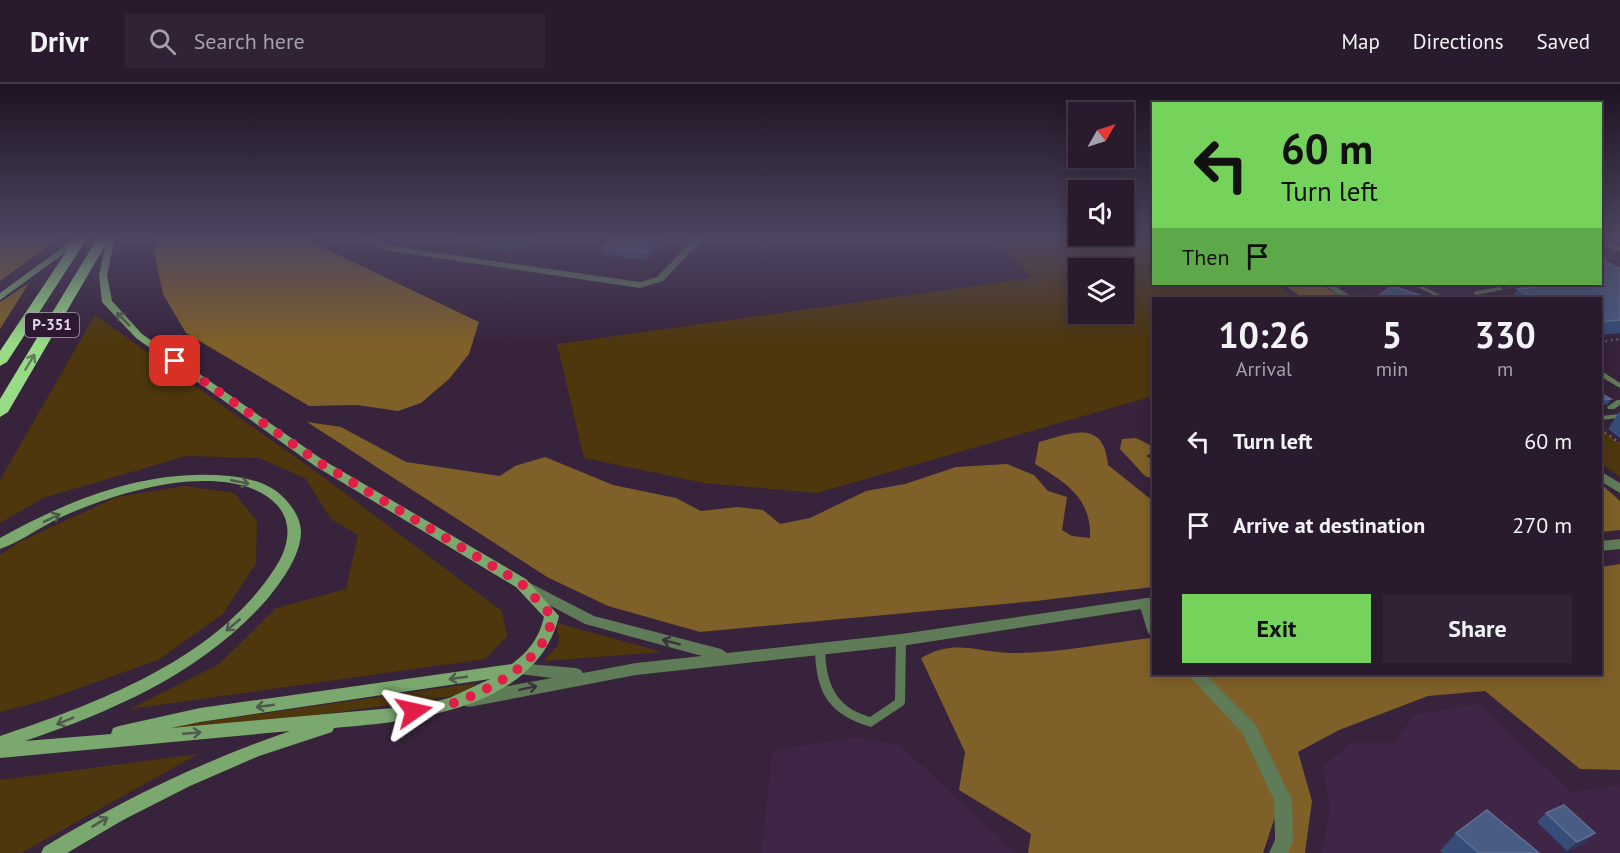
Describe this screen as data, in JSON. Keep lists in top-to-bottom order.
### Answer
{
  "streets": {
    "highway": ["Р-351"]
  },
  "north": "top right",
  "page": {
    "header": "Drivr",
    "search": "Search here",
    "nav": ["Map", "Directions", "Saved"],
    "turn": ["60 m", "Turn left"],
    "then": "Then",
    "eta": [
      "10:26",
      "Arrival",
      "5",
      "min",
      "330",
      "m"
    ],
    "list": [
      {
        "name": "Turn left",
        "value": "60 m"
      },
      {
        "name": "Arrive at destination",
        "value": "270 m"
      }
    ],
    "buttons": ["Exit", "Share"]
  }
}
